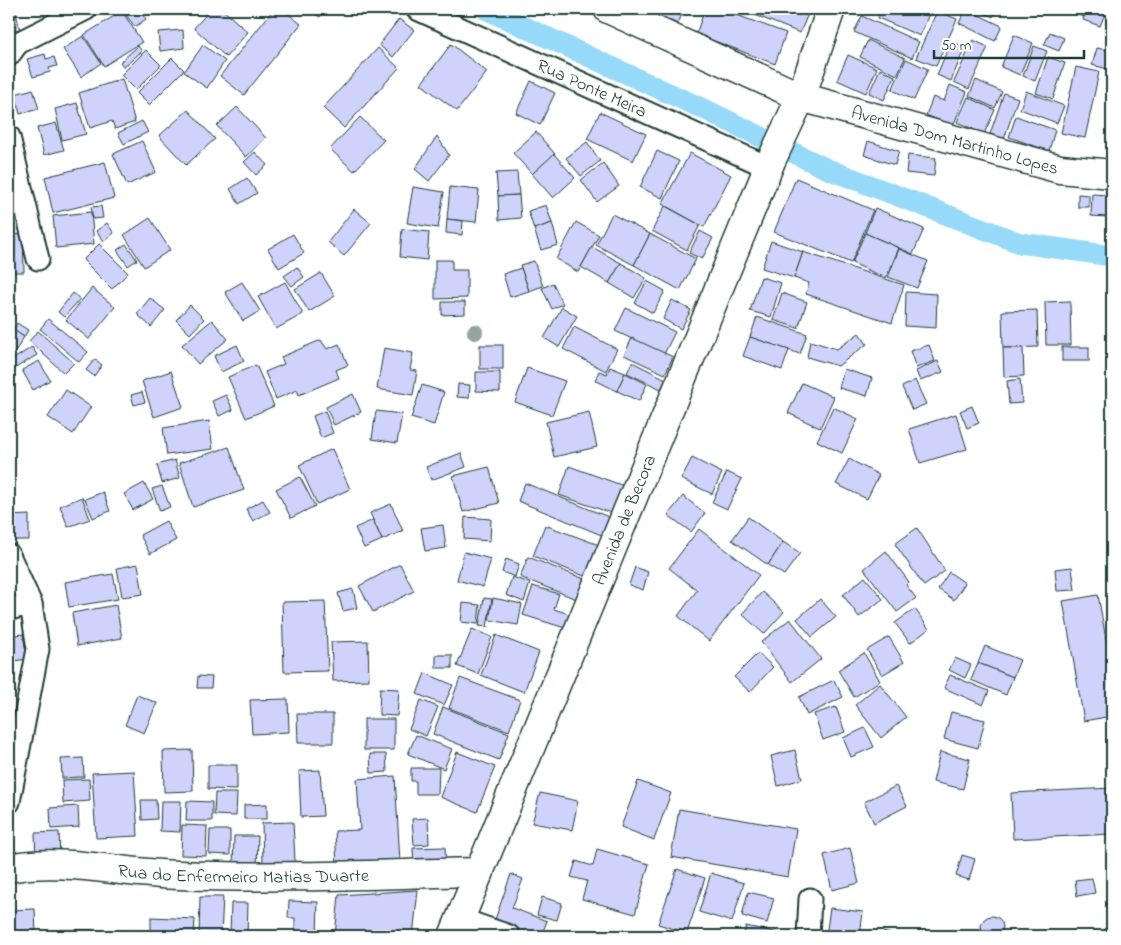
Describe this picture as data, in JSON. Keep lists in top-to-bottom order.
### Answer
{
  "streets": {
    "main road": ["Avenida Dom Martinho Lopes", "Avenida de Becora", "Rua do Enfermeiro Matias Duarte"],
    "street": ["Rua Ponte Meira"]
  },
  "crossings": [
    ["Rua Ponte Meira", "Avenida de Becora"],
    ["Avenida Dom Martinho Lopes", "Avenida de Becora"],
    ["Avenida de Becora", "Rua do Enfermeiro Matias Duarte"]
  ],
  "scale_bar": "50 m"
}
